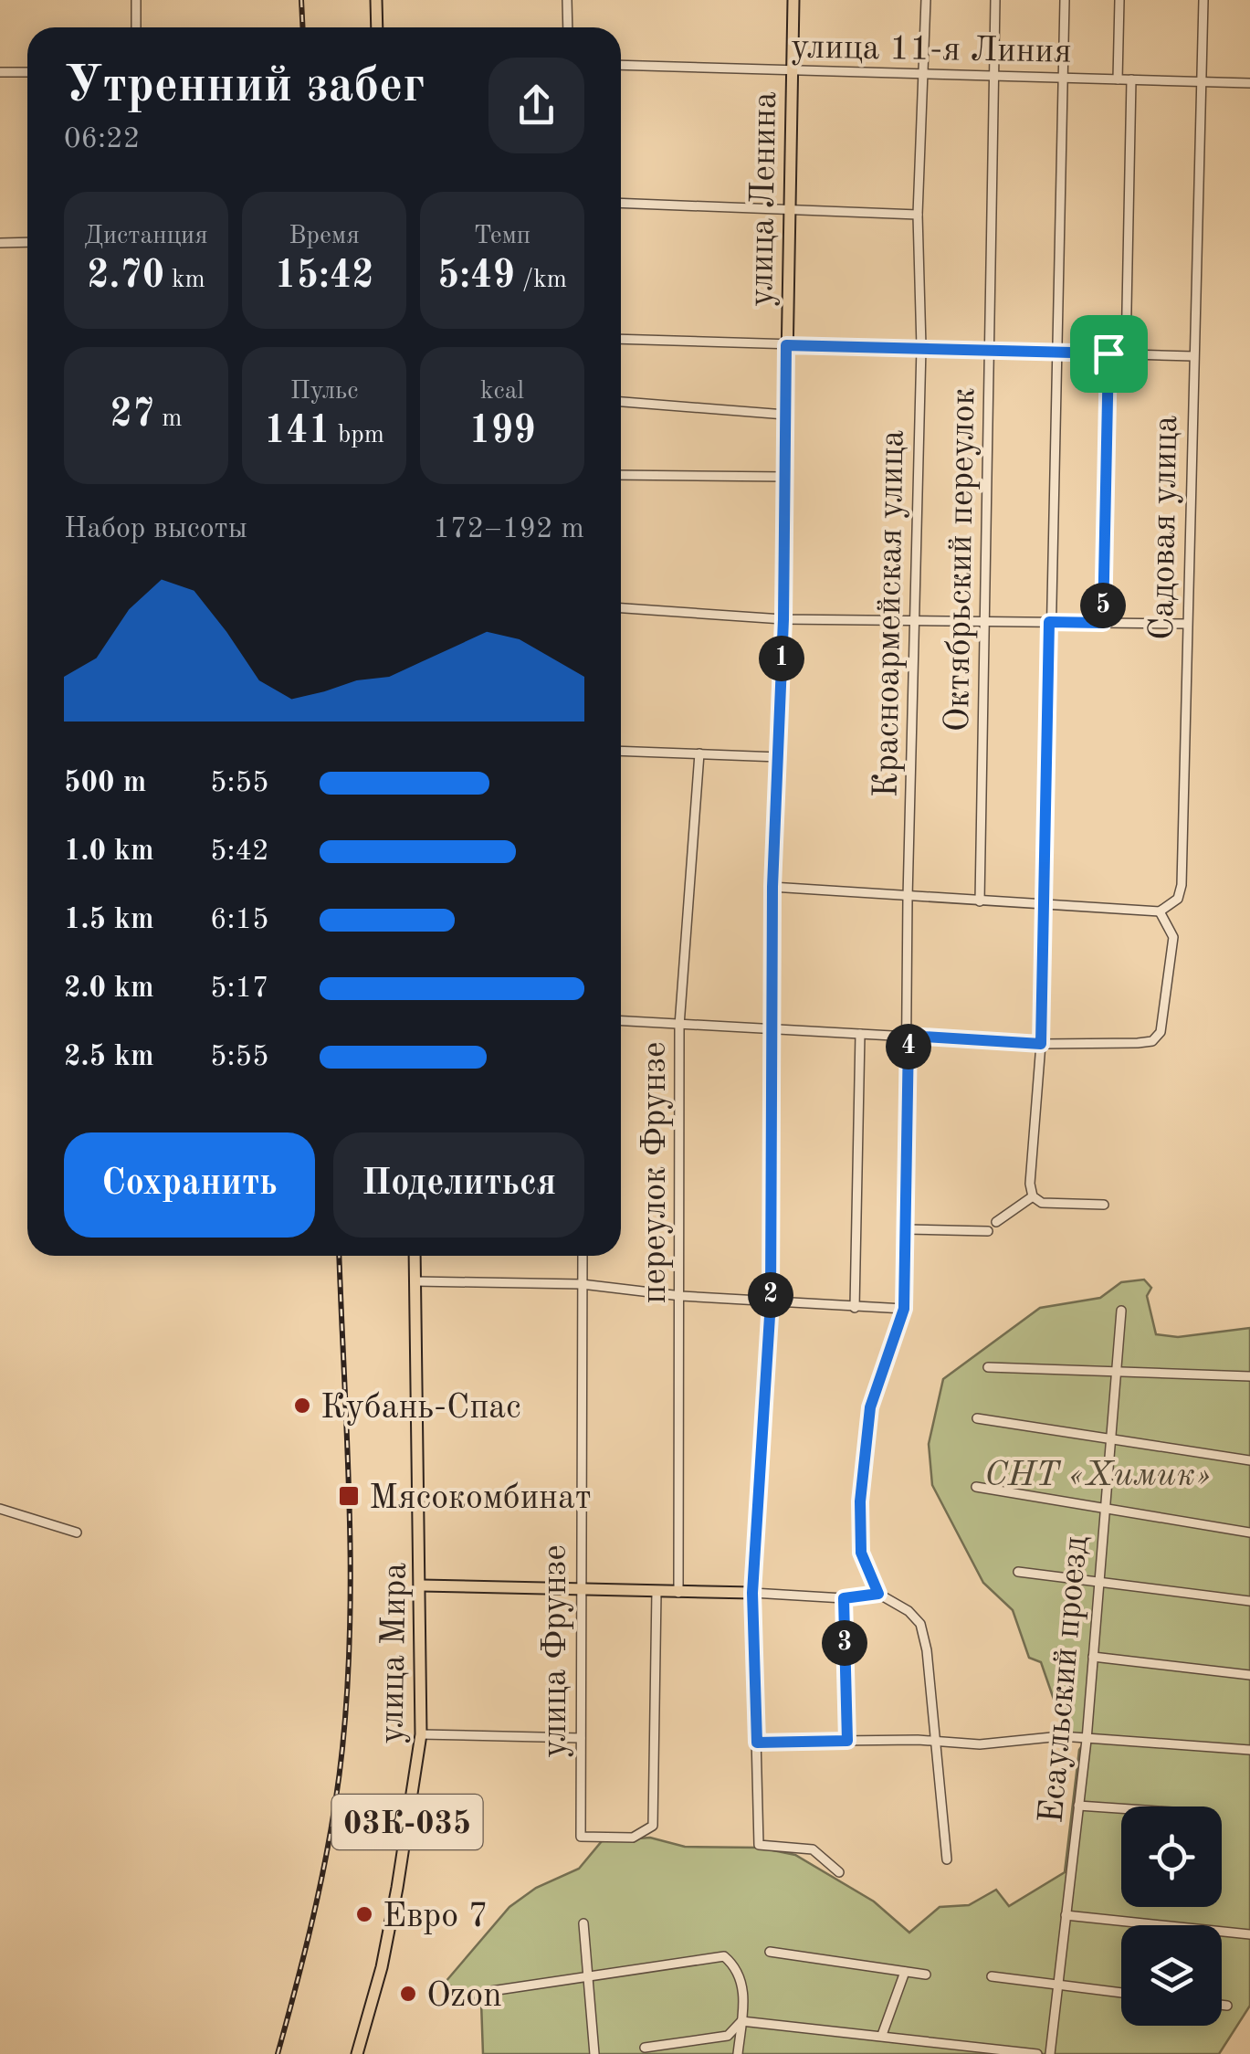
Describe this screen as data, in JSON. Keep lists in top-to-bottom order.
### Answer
{
  "streets": {
    "main road": ["улица Ленина", "улица Мира", "03К-035"],
    "street": [
      "улица 11-я Линия",
      "Садовая улица",
      "Октябрьский переулок",
      "Красноармейская улица",
      "переулок Фрунзе",
      "улица Фрунзе",
      "Есаульский проезд"
    ]
  },
  "crossings": [
    ["улица 11-я Линия", "улица Ленина"],
    ["улица 11-я Линия", "Садовая улица"],
    ["улица 11-я Линия", "Октябрьский переулок"],
    ["улица 11-я Линия", "Красноармейская улица"]
  ],
  "parks": ["СНТ «Химик»"],
  "places": {
    "other": ["Кубань-Спас", "Евро 7", "Ozon"],
    "transit": ["Мясокомбинат"]
  },
  "page": {
    "heading": ["Утренний забег", "06:22"],
    "stats": [
      ["Дистанция", "2.70 km"],
      ["Время", "15:42"],
      ["Темп", "5:49 /km"],
      ["27 m"],
      ["Пульс", "141 bpm"],
      ["kcal", "199"]
    ],
    "chart": ["Набор высоты", "172–192 m"],
    "pins": [
      "5",
      "1",
      "4",
      "2",
      "3"
    ],
    "list": [
      {
        "name": "500 m",
        "note": "5:55"
      },
      {
        "name": "1.0 km",
        "note": "5:42"
      },
      {
        "name": "1.5 km",
        "note": "6:15"
      },
      {
        "name": "2.0 km",
        "note": "5:17"
      },
      {
        "name": "2.5 km",
        "note": "5:55"
      }
    ],
    "buttons": ["Сохранить", "Поделиться"]
  }
}
